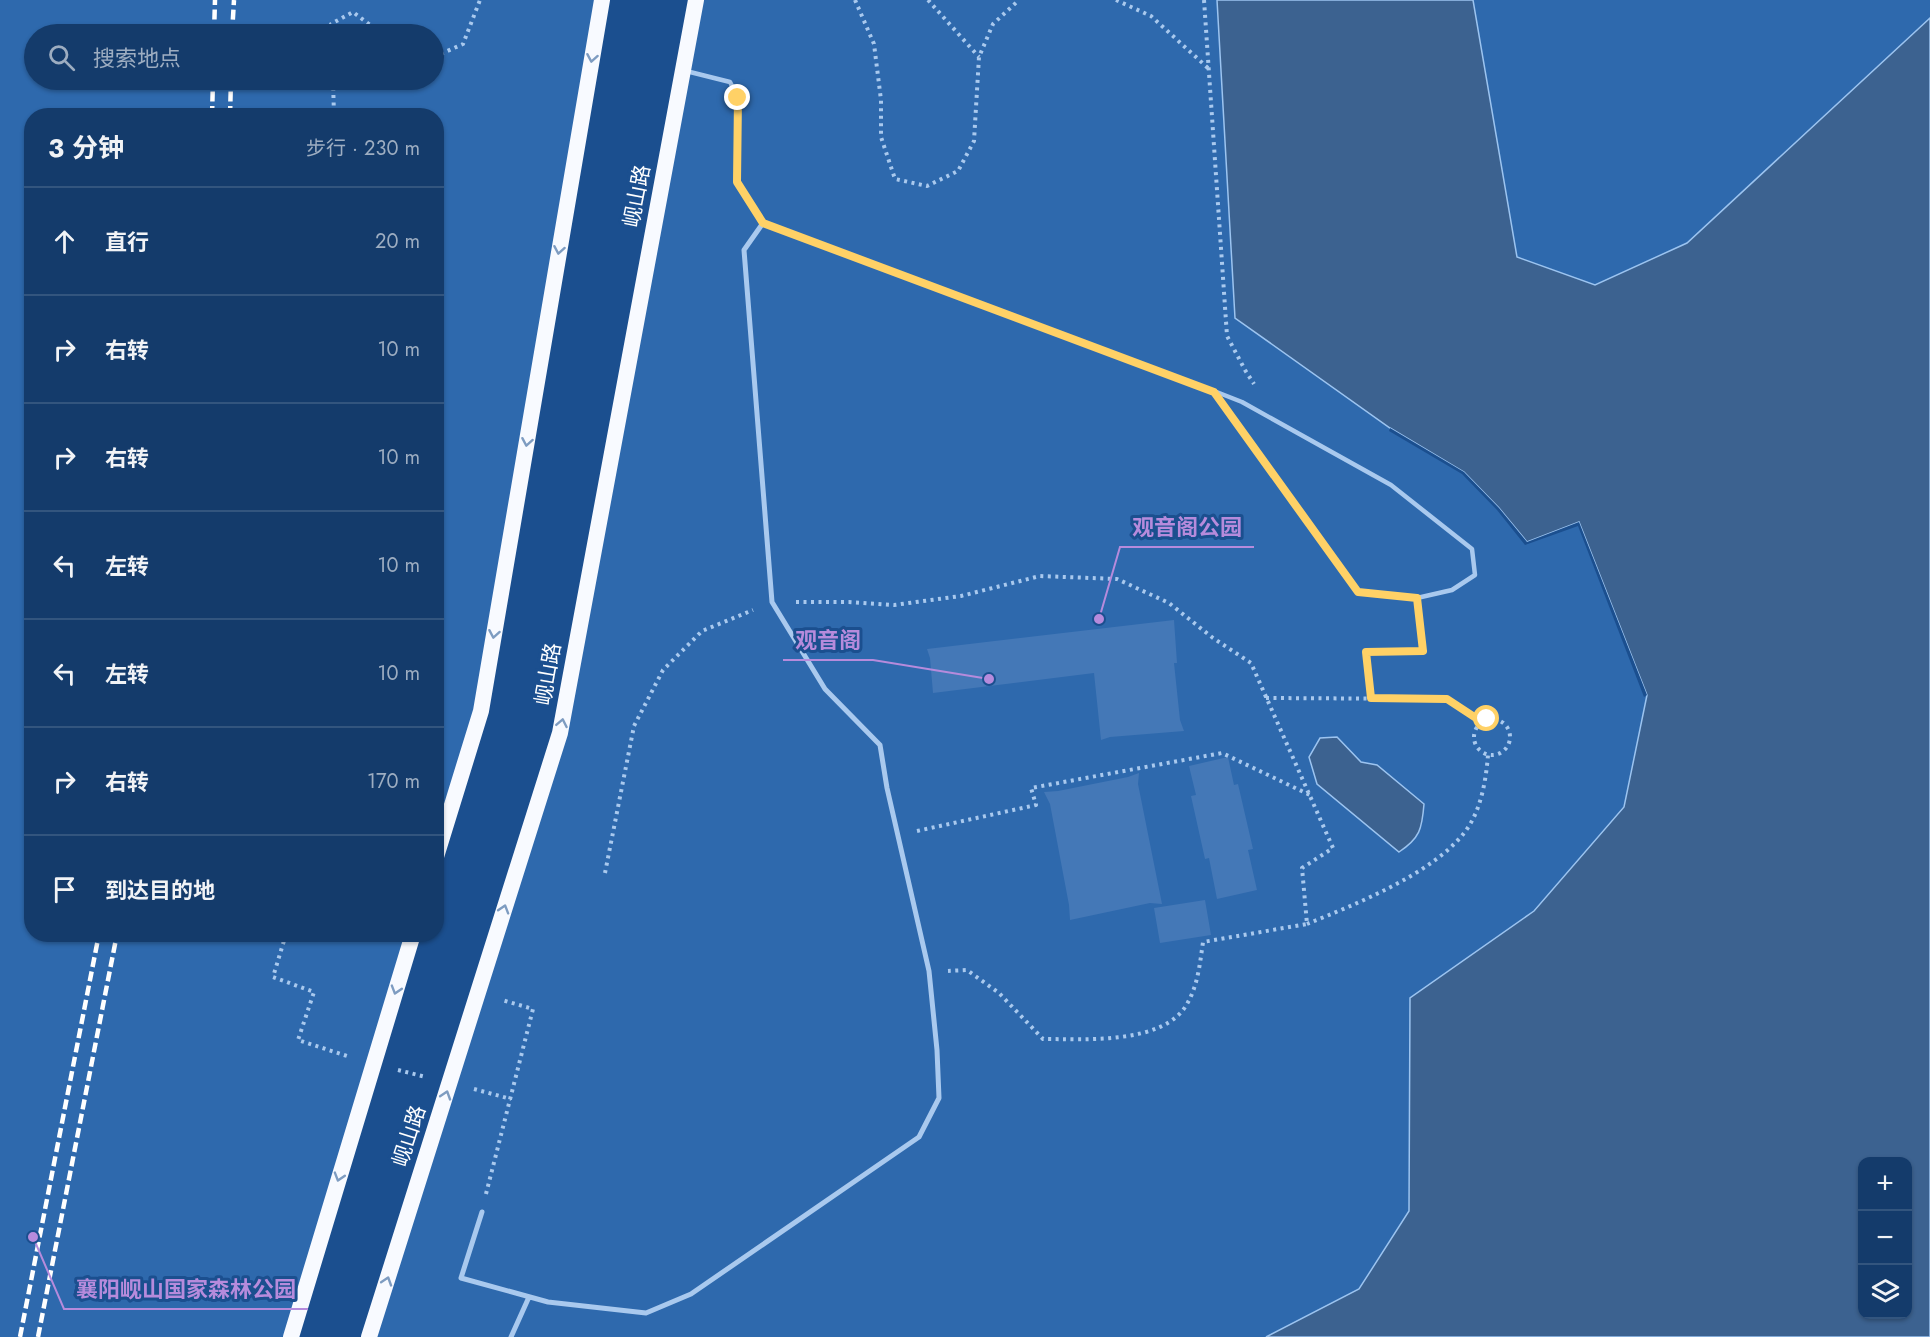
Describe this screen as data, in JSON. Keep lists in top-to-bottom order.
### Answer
{
  "streets": {
    "highway": ["岘山路"]
  },
  "places": ["观音阁公园", "观音阁", "襄阳岘山国家森林公园"],
  "page": {
    "search": "搜索地点",
    "heading": ["3 分钟", "步行 · 230 m"],
    "list": [
      ["直行", "20 m"],
      ["右转", "10 m"],
      ["右转", "10 m"],
      ["左转", "10 m"],
      ["左转", "10 m"],
      ["右转", "170 m"],
      "到达目的地"
    ],
    "map_buttons": ["+", "−"]
  }
}
